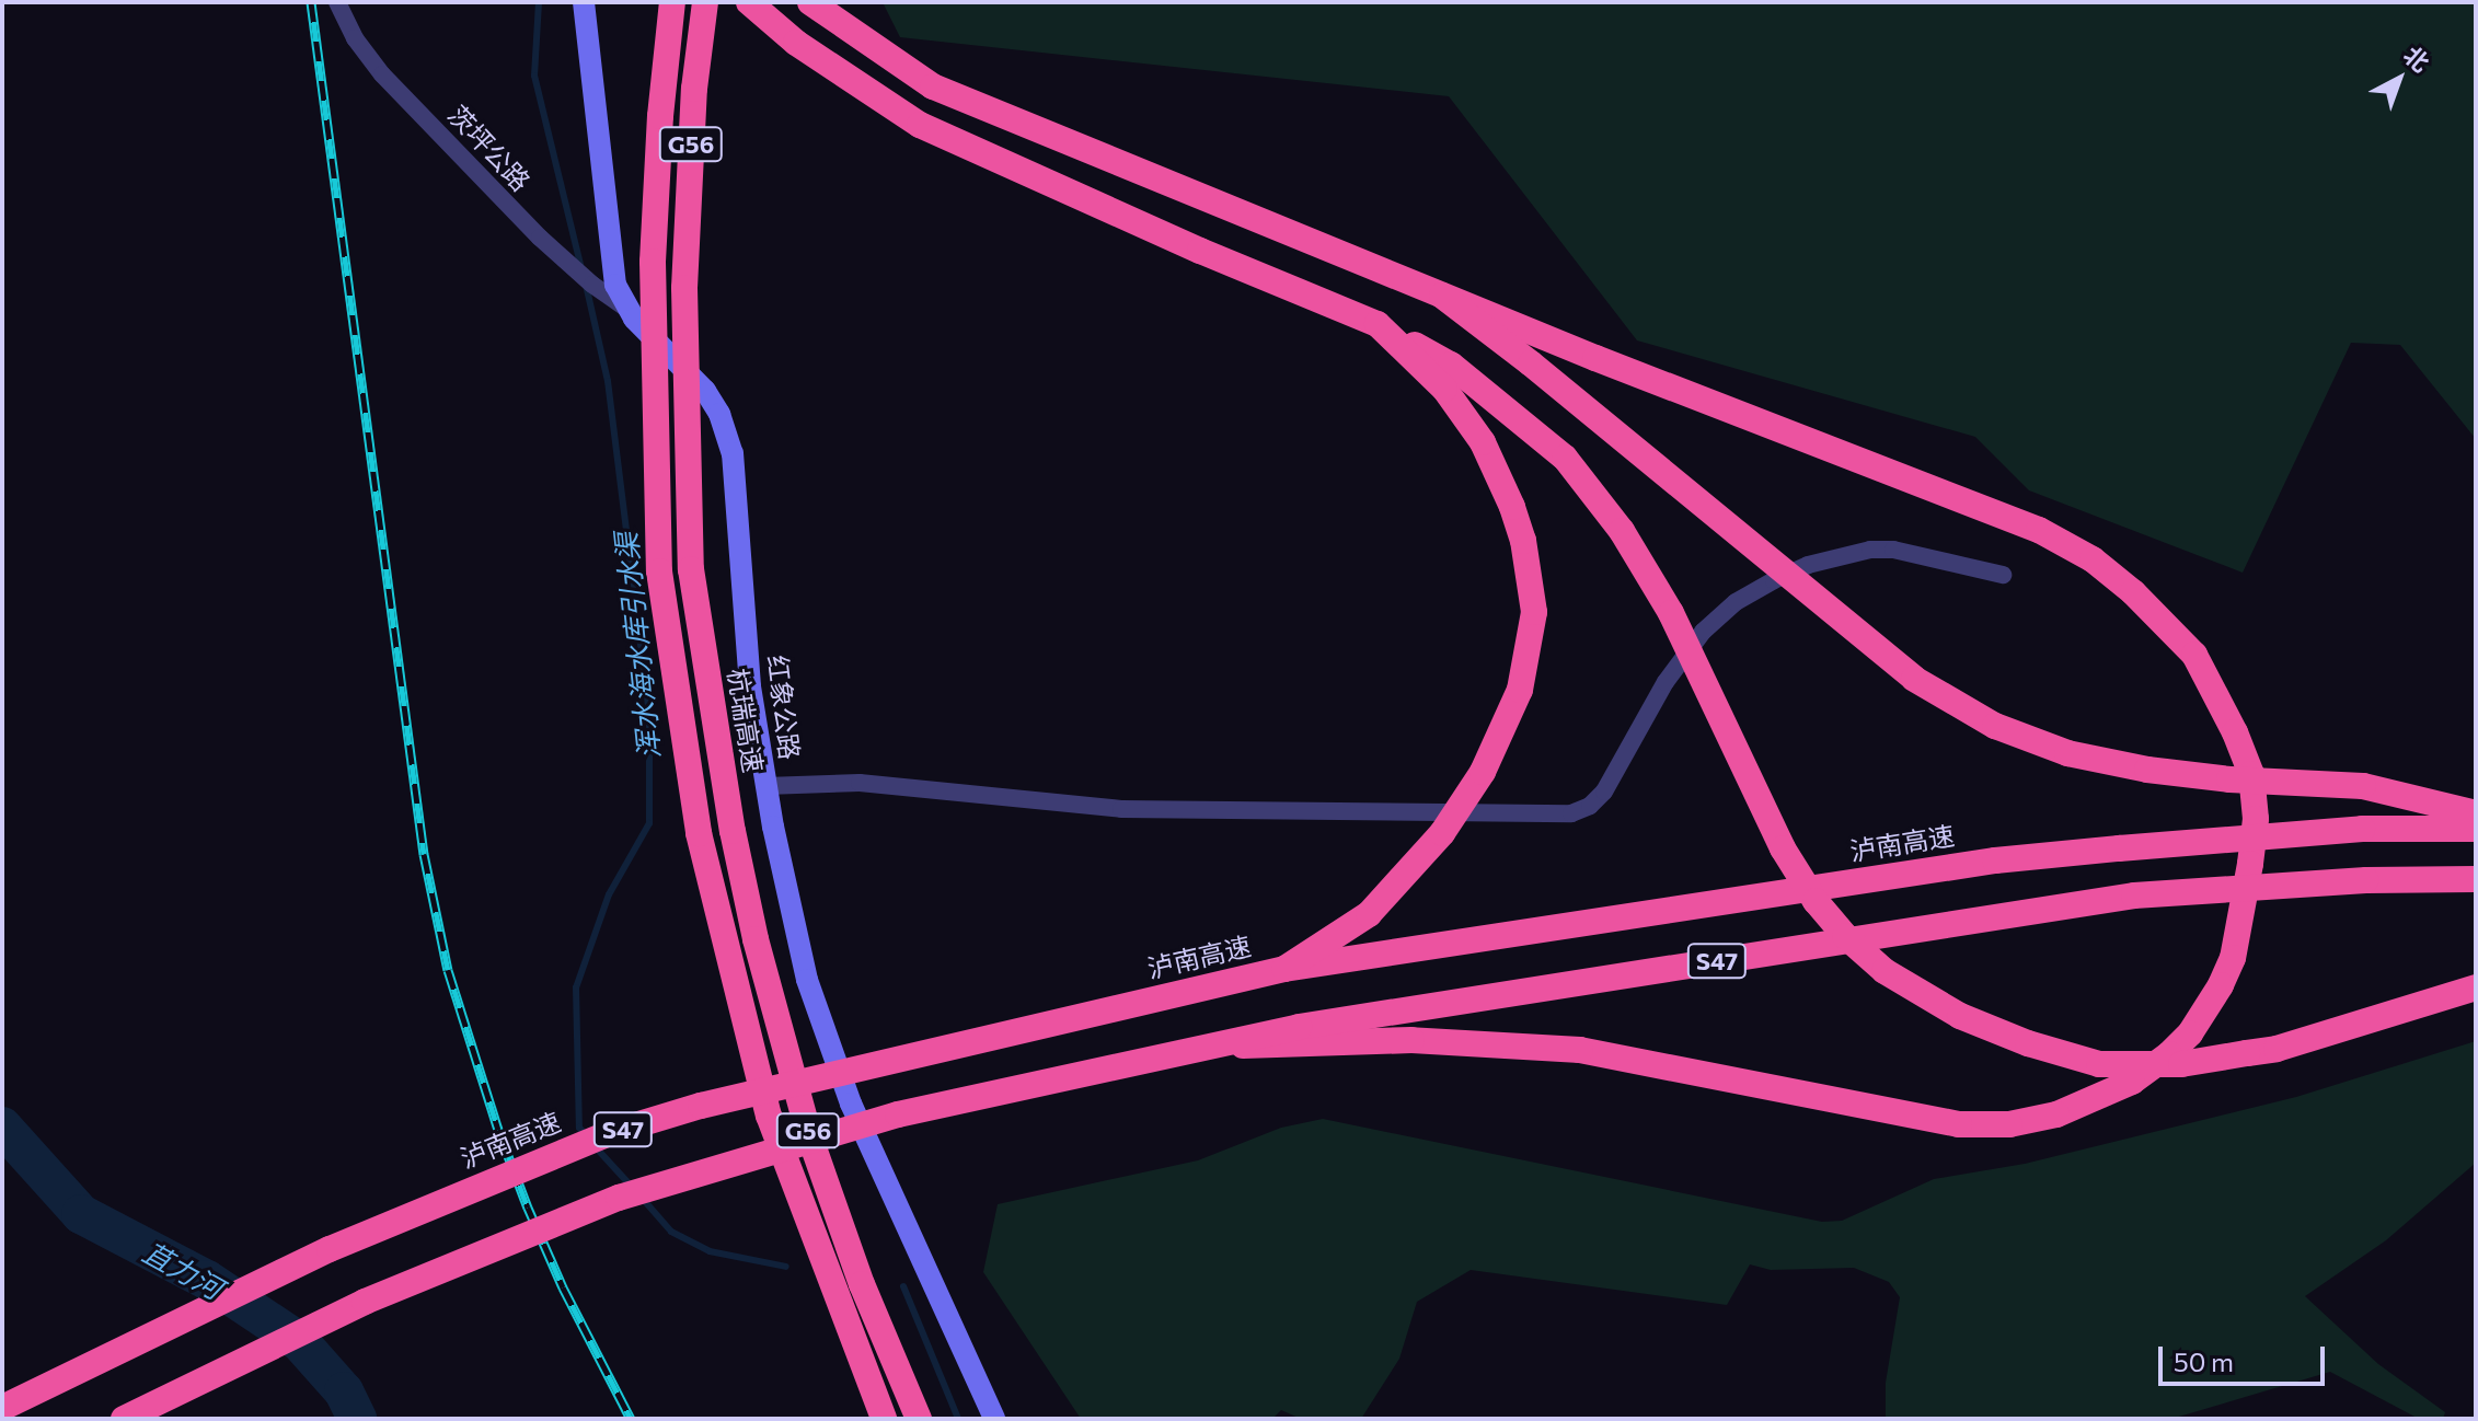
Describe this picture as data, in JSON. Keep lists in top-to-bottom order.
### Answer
{
  "streets": {
    "highway": [
      "G56",
      "杭瑞高速",
      "泸南高速",
      "S47"
    ],
    "main road": ["红象公路"],
    "street": ["茨坪公路"]
  },
  "crossings": [
    ["茨坪公路", "红象公路"]
  ],
  "water": ["浑水海水库引水渠", "苴力河"],
  "scale_bar": "50 m",
  "north": "top right"
}
